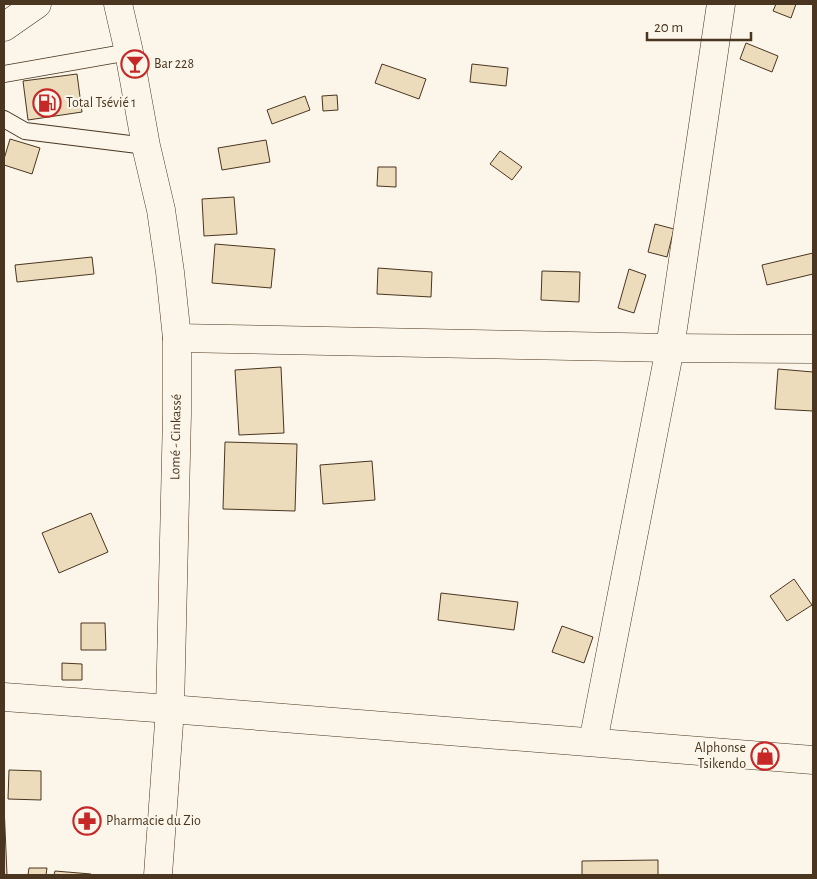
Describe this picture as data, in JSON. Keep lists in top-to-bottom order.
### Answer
{
  "streets": {
    "main road": ["Lomé - Cinkassé"]
  },
  "places": {
    "bar": ["Bar 228"],
    "fuel station": ["Total Tsévié 1"],
    "shop": ["Alphonse Tsikendo"],
    "pharmacy": ["Pharmacie du Zio"]
  },
  "scale_bar": "20 m"
}
